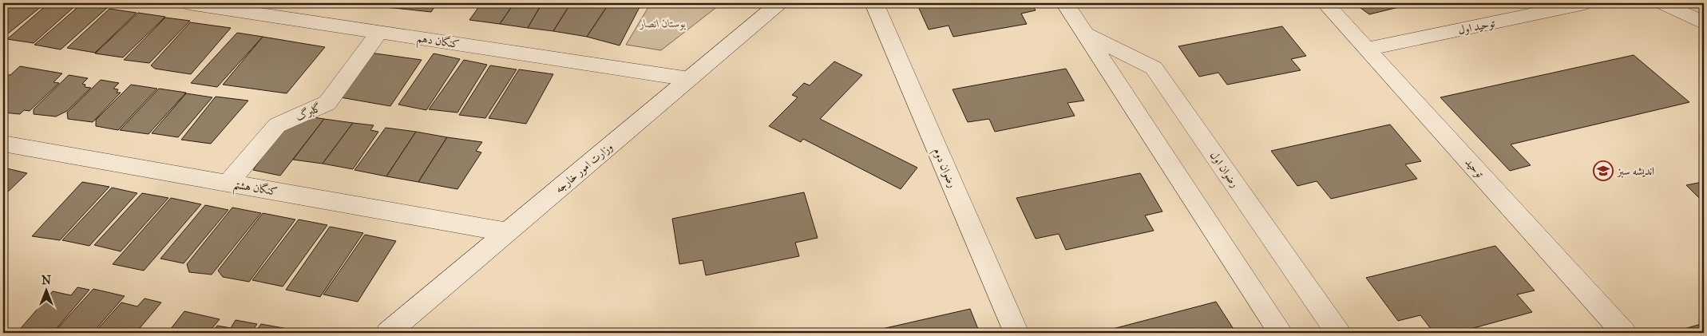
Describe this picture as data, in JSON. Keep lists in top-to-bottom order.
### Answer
{
  "streets": {
    "street": [
      "توحید اول",
      "کنگان دهم",
      "گلبرگ",
      "وزارت امور خارجه",
      "رضوان دوم",
      "توحید",
      "رضوان اول",
      "کنگان هشتم"
    ]
  },
  "crossings": [
    ["توحید اول", "توحید"],
    ["کنگان دهم", "گلبرگ"],
    ["کنگان دهم", "وزارت امور خارجه"],
    ["گلبرگ", "کنگان هشتم"],
    ["وزارت امور خارجه", "کنگان هشتم"]
  ],
  "parks": ["بوستان انصار"],
  "places": {
    "school or university": ["اندیشه سبز"]
  },
  "north": "top"
}
